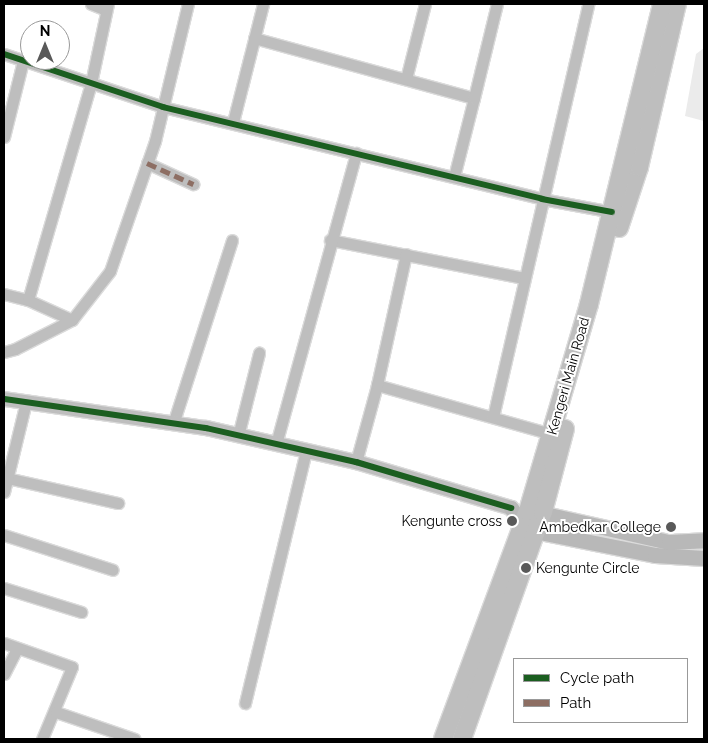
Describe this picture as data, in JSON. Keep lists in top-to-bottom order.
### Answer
{
  "streets": {
    "main road": ["Kengeri Main Road"]
  },
  "places": ["Kengunte cross", "Ambedkar College", "Kengunte Circle"],
  "legend": ["Cycle path", "Path"],
  "north": "top"
}
